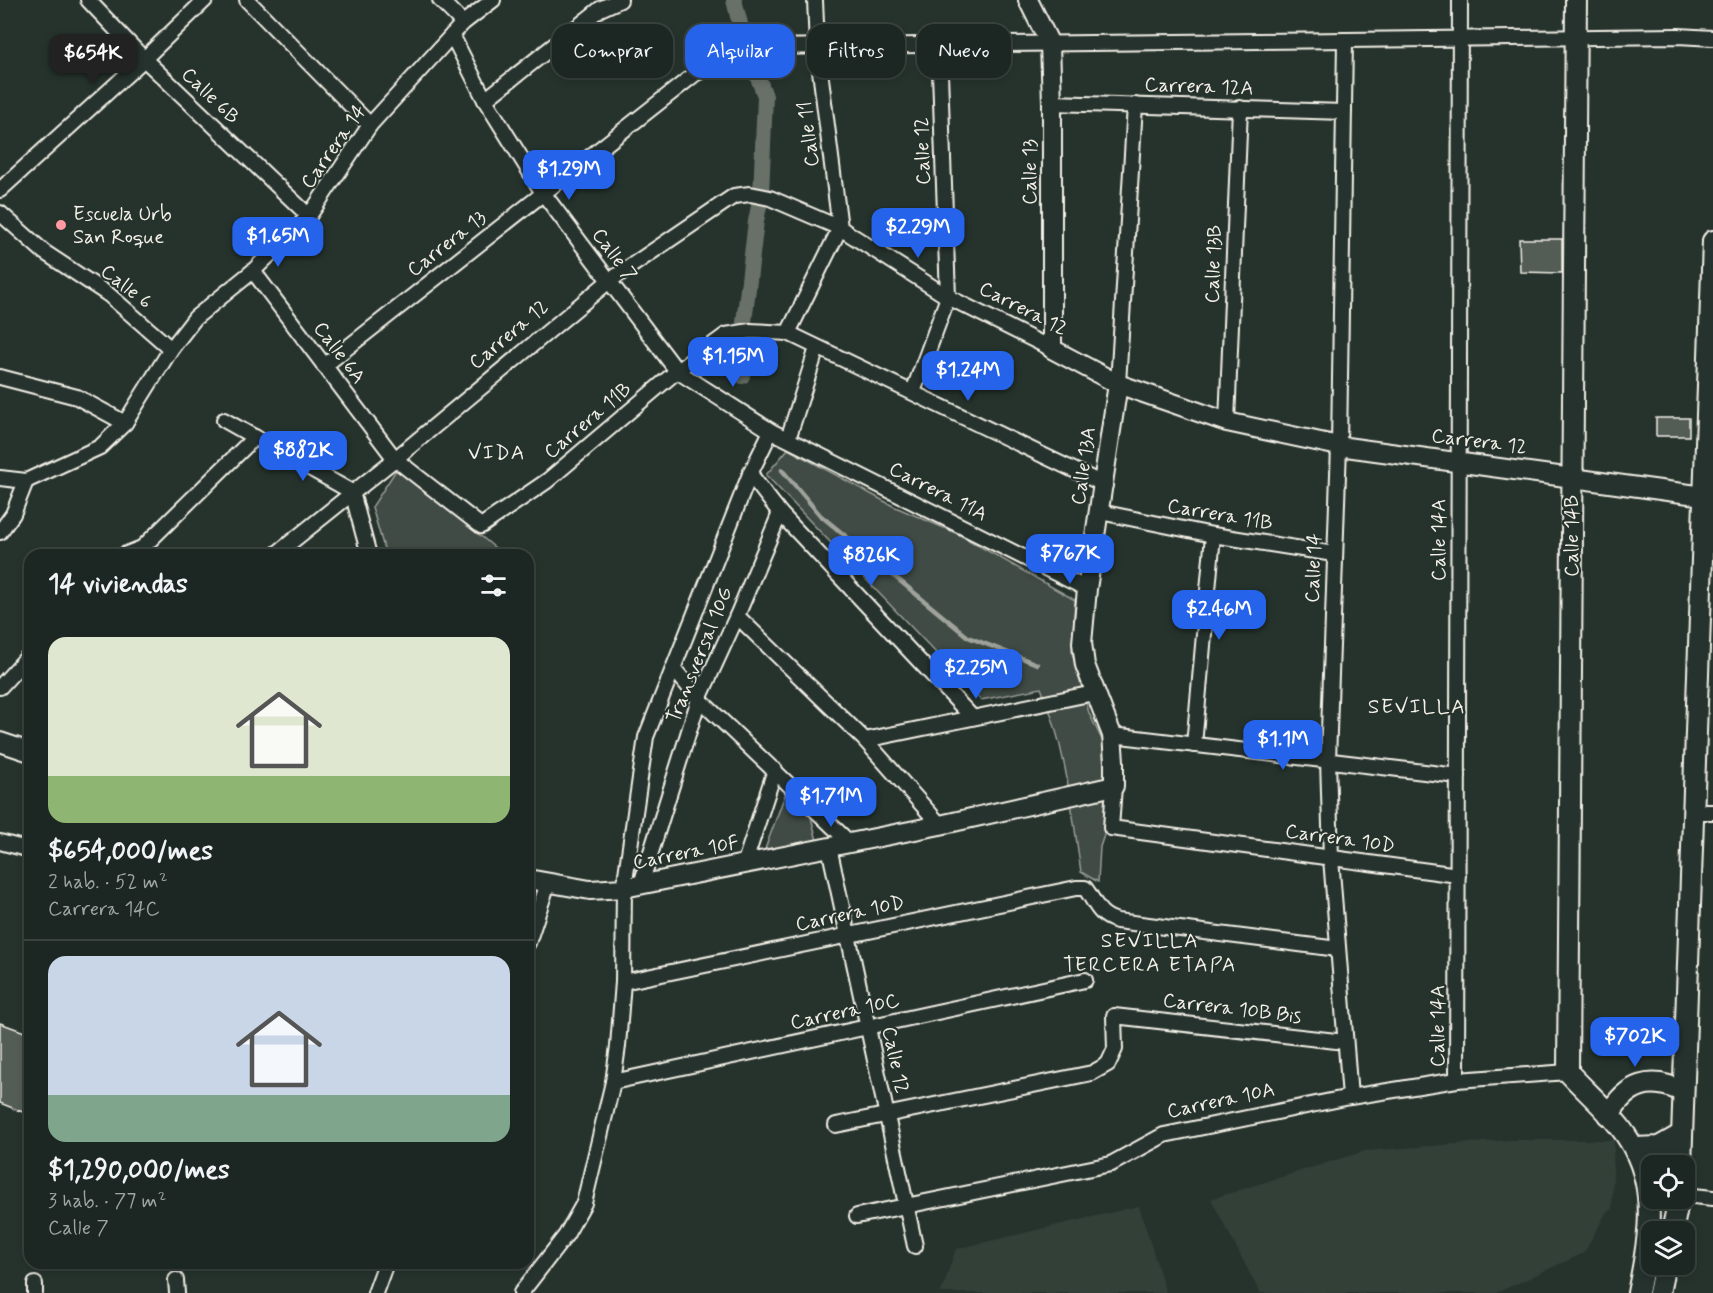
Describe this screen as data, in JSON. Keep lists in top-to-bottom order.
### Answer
{
  "streets": {
    "main road": ["Calle 14B"],
    "street": [
      "Carrera 12A",
      "Calle 6B",
      "Calle 11",
      "Carrera 14",
      "Calle 12",
      "Calle 13",
      "Carrera 13",
      "Calle 7",
      "Calle 13B",
      "Calle 6",
      "Carrera 12",
      "Calle 6A",
      "Carrera 11B",
      "Calle 13A",
      "Carrera 11A",
      "Calle 14A",
      "Calle 14",
      "Transversal 10G",
      "Carrera 10D",
      "Carrera 10F",
      "Carrera 10B Bis",
      "Carrera 10C",
      "Carrera 10A"
    ]
  },
  "crossings": [
    ["Carrera 12A", "Calle 13"],
    ["Carrera 12A", "Calle 13B"],
    ["Carrera 12A", "Calle 13A"],
    ["Carrera 12A", "Calle 14"],
    ["Calle 6B", "Carrera 14"],
    ["Calle 11", "Carrera 12"],
    ["Carrera 14", "Calle 7"],
    ["Carrera 14", "Calle 6"],
    ["Carrera 14", "Calle 6A"],
    ["Calle 12", "Carrera 12"],
    ["Calle 12", "Carrera 11B"],
    ["Calle 12", "Carrera 10D"],
    ["Calle 12", "Carrera 10F"],
    ["Calle 12", "Carrera 10B Bis"],
    ["Calle 12", "Carrera 10C"],
    ["Calle 12", "Carrera 10A"],
    ["Calle 13", "Carrera 13"],
    ["Calle 13", "Carrera 12"],
    ["Carrera 13", "Calle 7"],
    ["Carrera 13", "Calle 6A"],
    ["Carrera 13", "Calle 14B"],
    ["Carrera 13", "Calle 14A"],
    ["Carrera 13", "Calle 14"],
    ["Calle 7", "Carrera 12"],
    ["Calle 7", "Carrera 11B"],
    ["Calle 7", "Carrera 11A"],
    ["Calle 13B", "Carrera 12"],
    ["Carrera 12", "Calle 6A"],
    ["Carrera 12", "Carrera 11B"],
    ["Carrera 12", "Calle 13A"],
    ["Carrera 12", "Calle 14B"],
    ["Carrera 12", "Calle 14A"],
    ["Carrera 12", "Calle 14"],
    ["Calle 6A", "Carrera 11B"],
    ["Carrera 11B", "Calle 13A"],
    ["Carrera 11B", "Carrera 11A"],
    ["Carrera 11B", "Calle 14"],
    ["Calle 13A", "Carrera 11A"],
    ["Calle 13A", "Carrera 10D"],
    ["Calle 13A", "Carrera 10F"],
    ["Calle 14B", "Carrera 10A"],
    ["Calle 14A", "Carrera 10D"],
    ["Calle 14A", "Carrera 10A"],
    ["Calle 14", "Carrera 10D"],
    ["Calle 14", "Carrera 10B Bis"],
    ["Calle 14", "Carrera 10A"],
    ["Transversal 10G", "Carrera 10F"]
  ],
  "districts": ["VIDA", "SEVILLA", "SEVILLA TERCERA ETAPA"],
  "places": ["Escuela Urb San Roque"],
  "page": {
    "chip": [
      "Comprar",
      "Alquilar",
      "Filtros",
      "Nuevo"
    ],
    "price": [
      "$654K",
      "$1.29M",
      "$2.29M",
      "$1.65M",
      "$1.15M",
      "$1.24M",
      "$882K",
      "$767K",
      "$826K",
      "$2.46M",
      "$2.25M",
      "$1.1M",
      "$1.71M",
      "$702K"
    ],
    "heading": "14 viviendas",
    "list": [
      {
        "name": "$654,000/mes",
        "note": "2 hab. · 52 m² · Carrera 14C"
      },
      {
        "name": "$1,290,000/mes",
        "note": "3 hab. · 77 m² · Calle 7"
      }
    ]
  }
}
